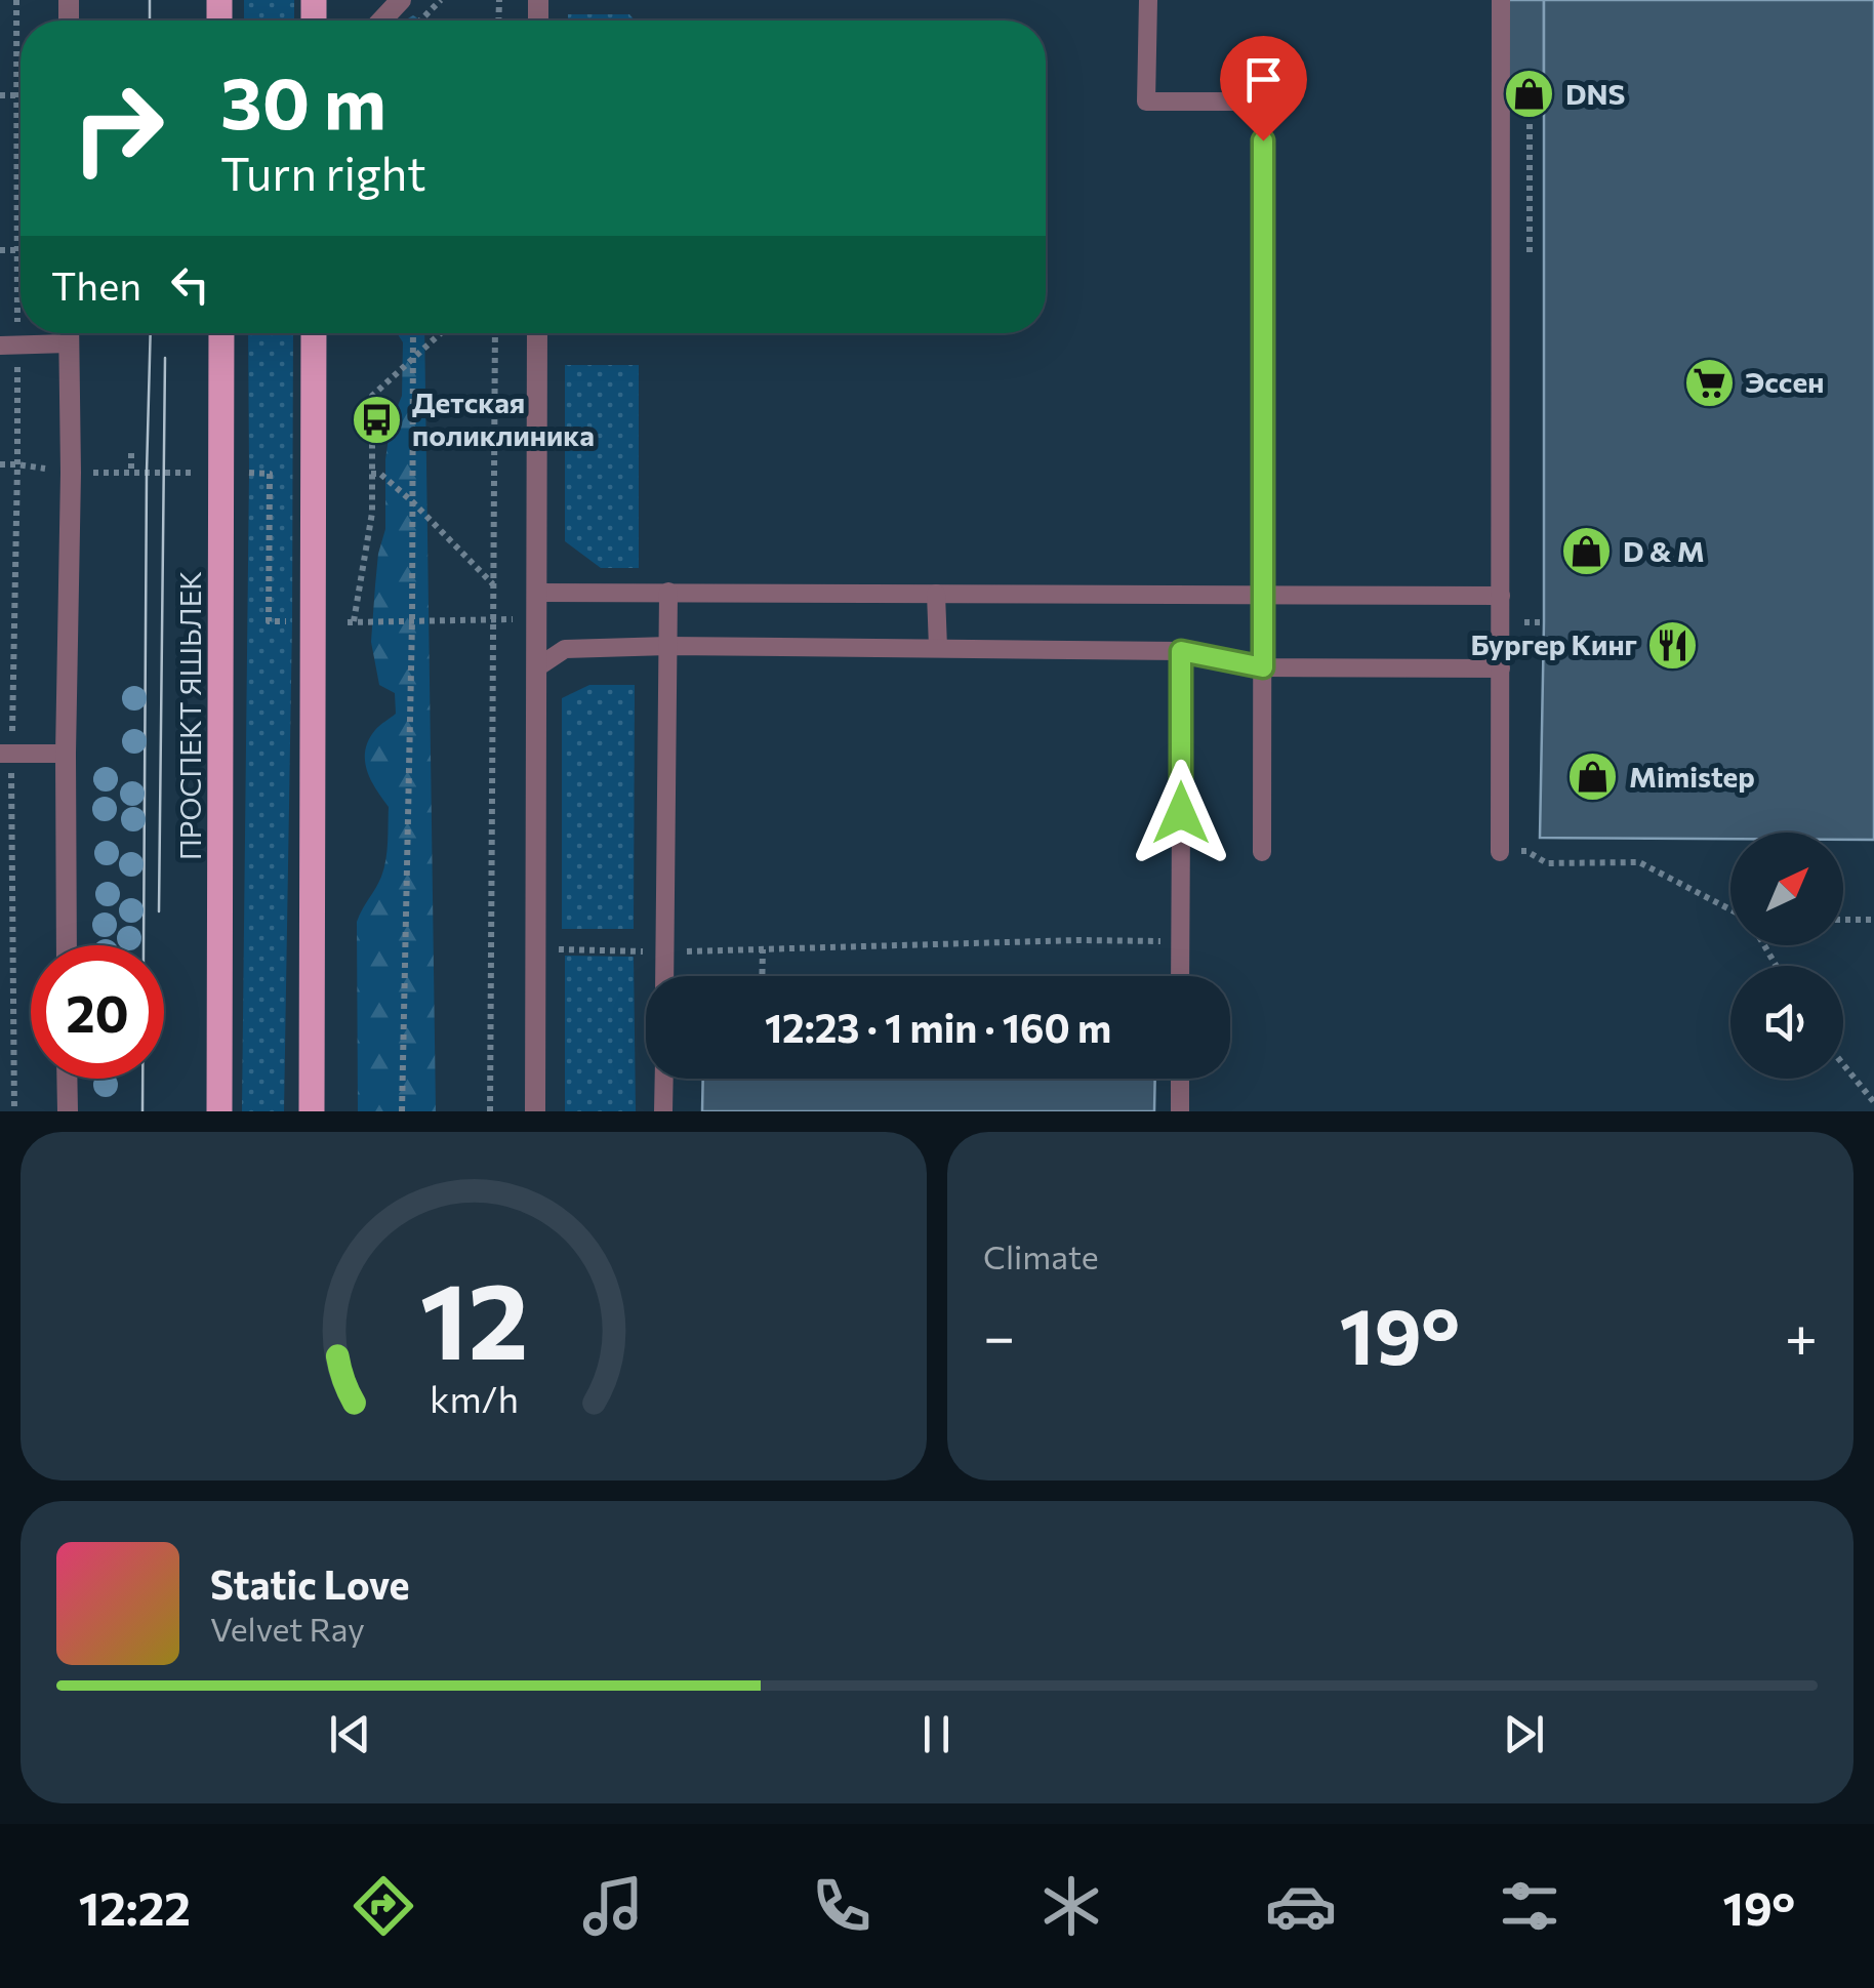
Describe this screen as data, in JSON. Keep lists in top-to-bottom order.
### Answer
{
  "streets": {
    "main road": ["ПРОСПЕКТ ЯШЬЛЕК"]
  },
  "places": {
    "shop": ["DNS", "D & M", "Mimistep"],
    "supermarket": ["Эссен"],
    "bus stop": ["Детская поликлиника"],
    "restaurant": ["Бургер Кинг"]
  },
  "north": "top right",
  "page": {
    "turn": ["30 m", "Turn right"],
    "then": "Then",
    "limit": "20",
    "trip": "12:23 · 1 min · 160 m",
    "tile": "Climate",
    "heat": ["−", "19°", "+"],
    "song": ["Static Love", "Velvet Ray"],
    "tabs": ["12:22", "19°"],
    "gauge": ["12", "km/h"]
  }
}
